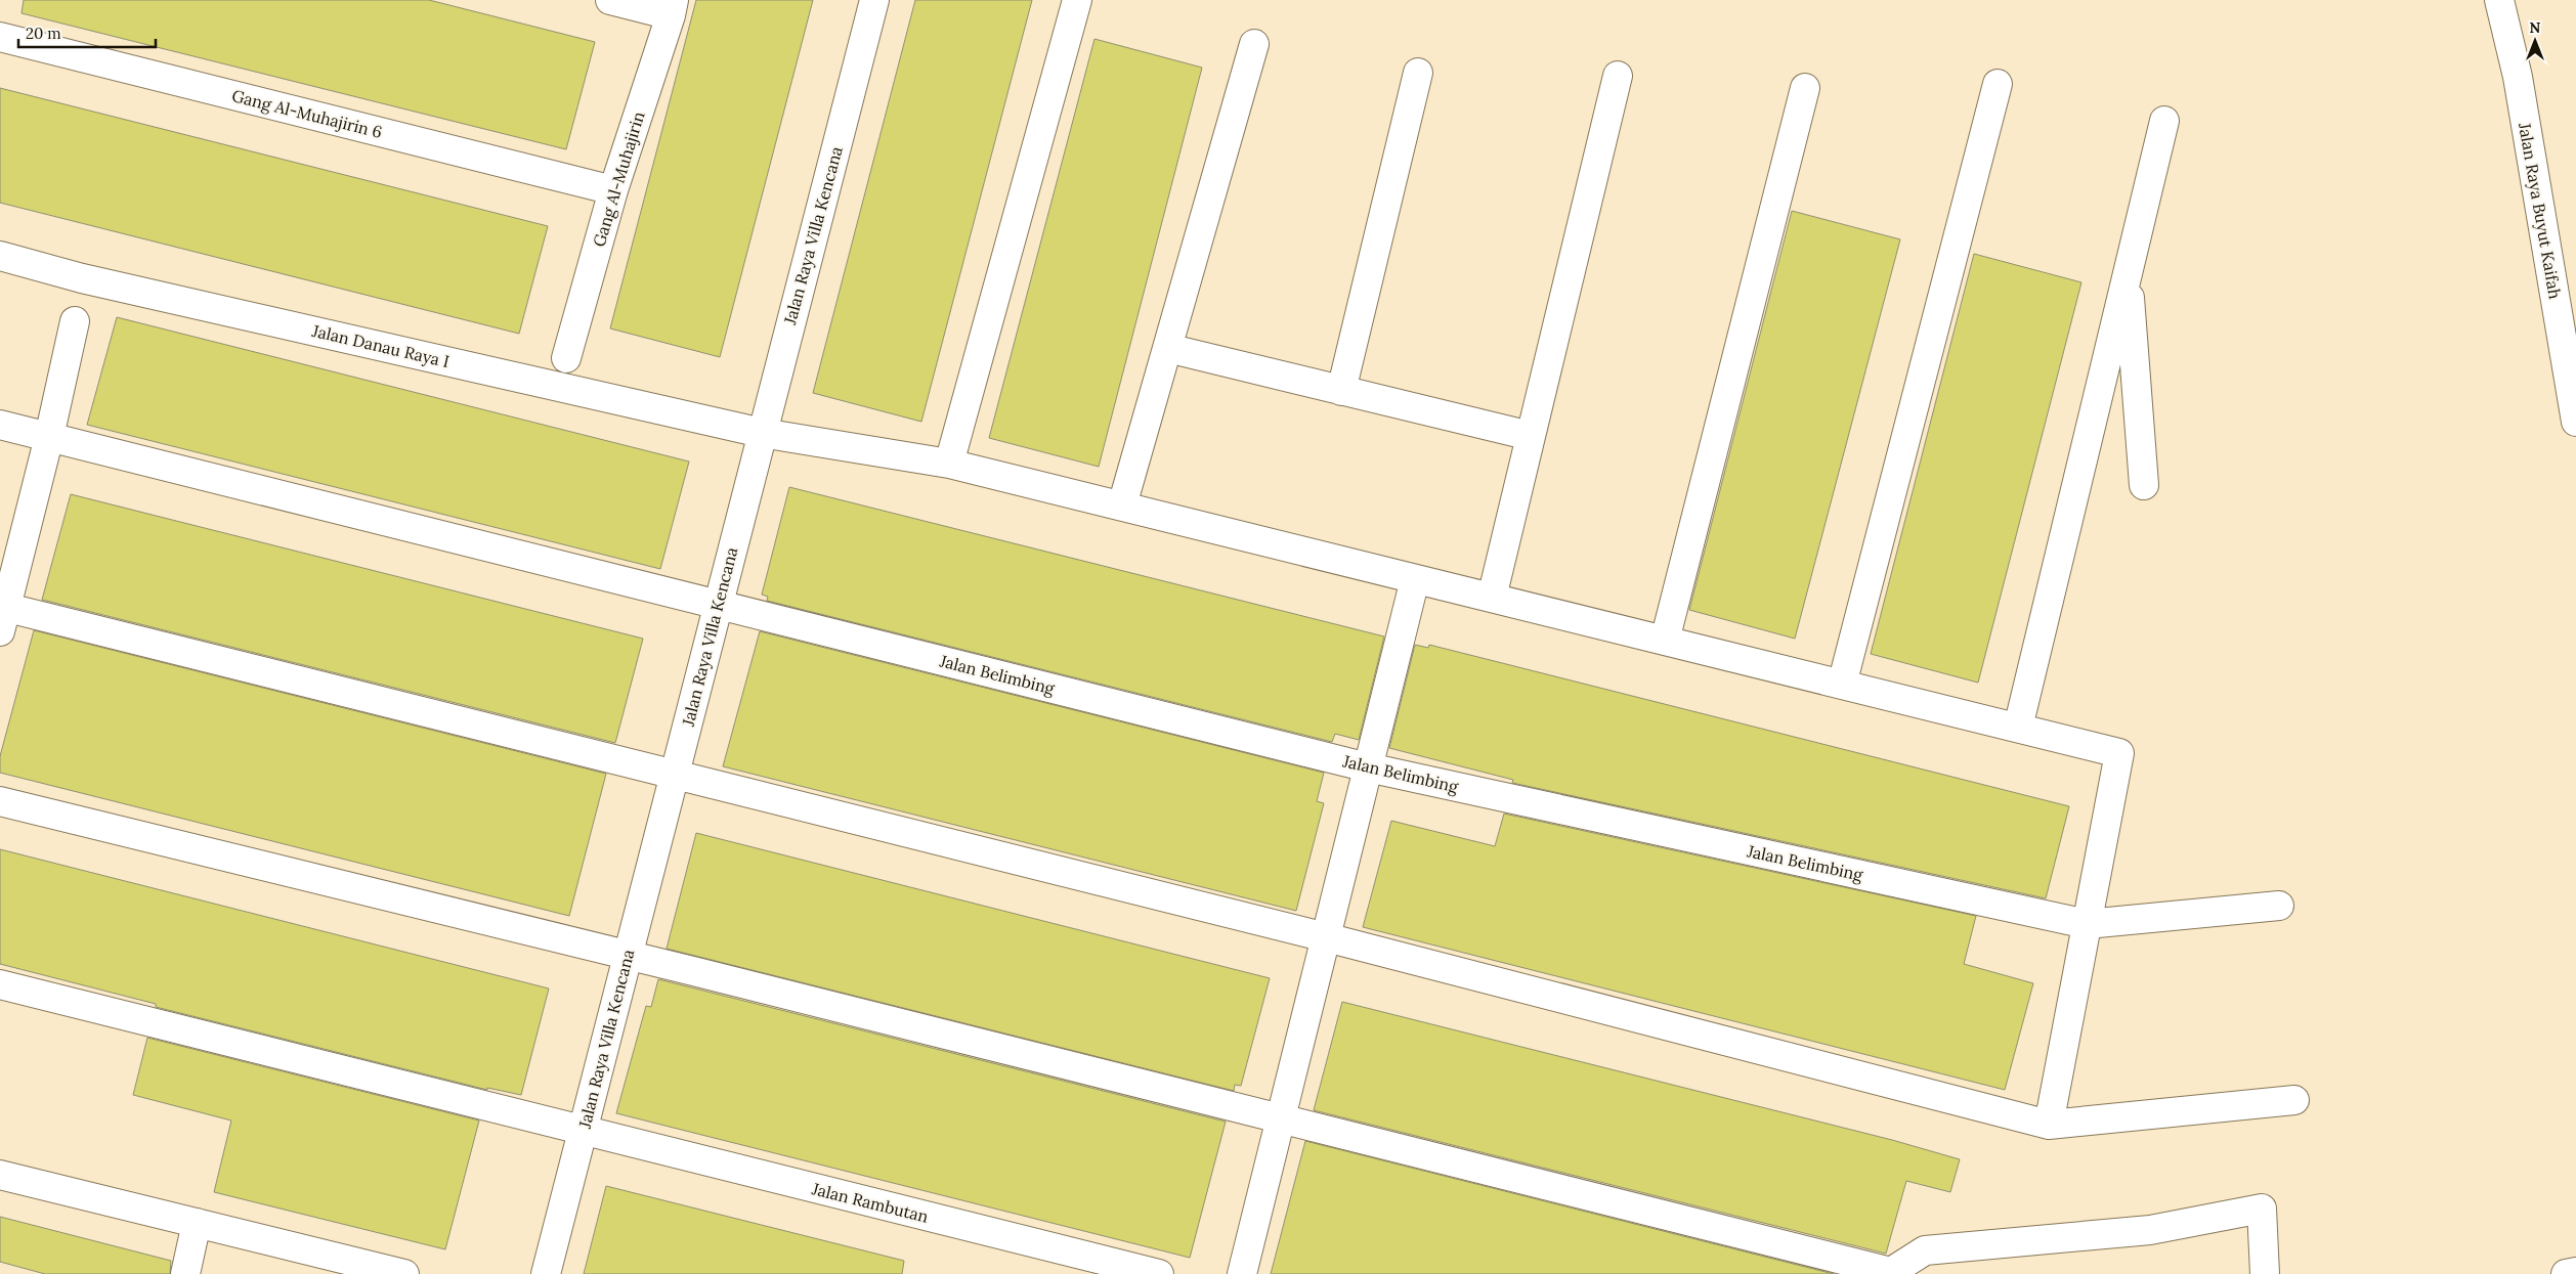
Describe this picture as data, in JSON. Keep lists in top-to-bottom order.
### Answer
{
  "streets": {
    "street": [
      "Gang Al-Muhajirin 6",
      "Gang Al-Muhajirin",
      "Jalan Raya Buyut Kaifah",
      "Jalan Raya Villa Kencana",
      "Jalan Danau Raya I",
      "Jalan Belimbing",
      "Jalan Rambutan"
    ]
  },
  "crossings": [
    ["Gang Al-Muhajirin 6", "Gang Al-Muhajirin"],
    ["Jalan Raya Villa Kencana", "Jalan Danau Raya I"],
    ["Jalan Raya Villa Kencana", "Jalan Belimbing"],
    ["Jalan Raya Villa Kencana", "Jalan Rambutan"],
    ["Jalan Danau Raya I", "Jalan Belimbing"]
  ],
  "scale_bar": "20 m",
  "north": "top"
}
